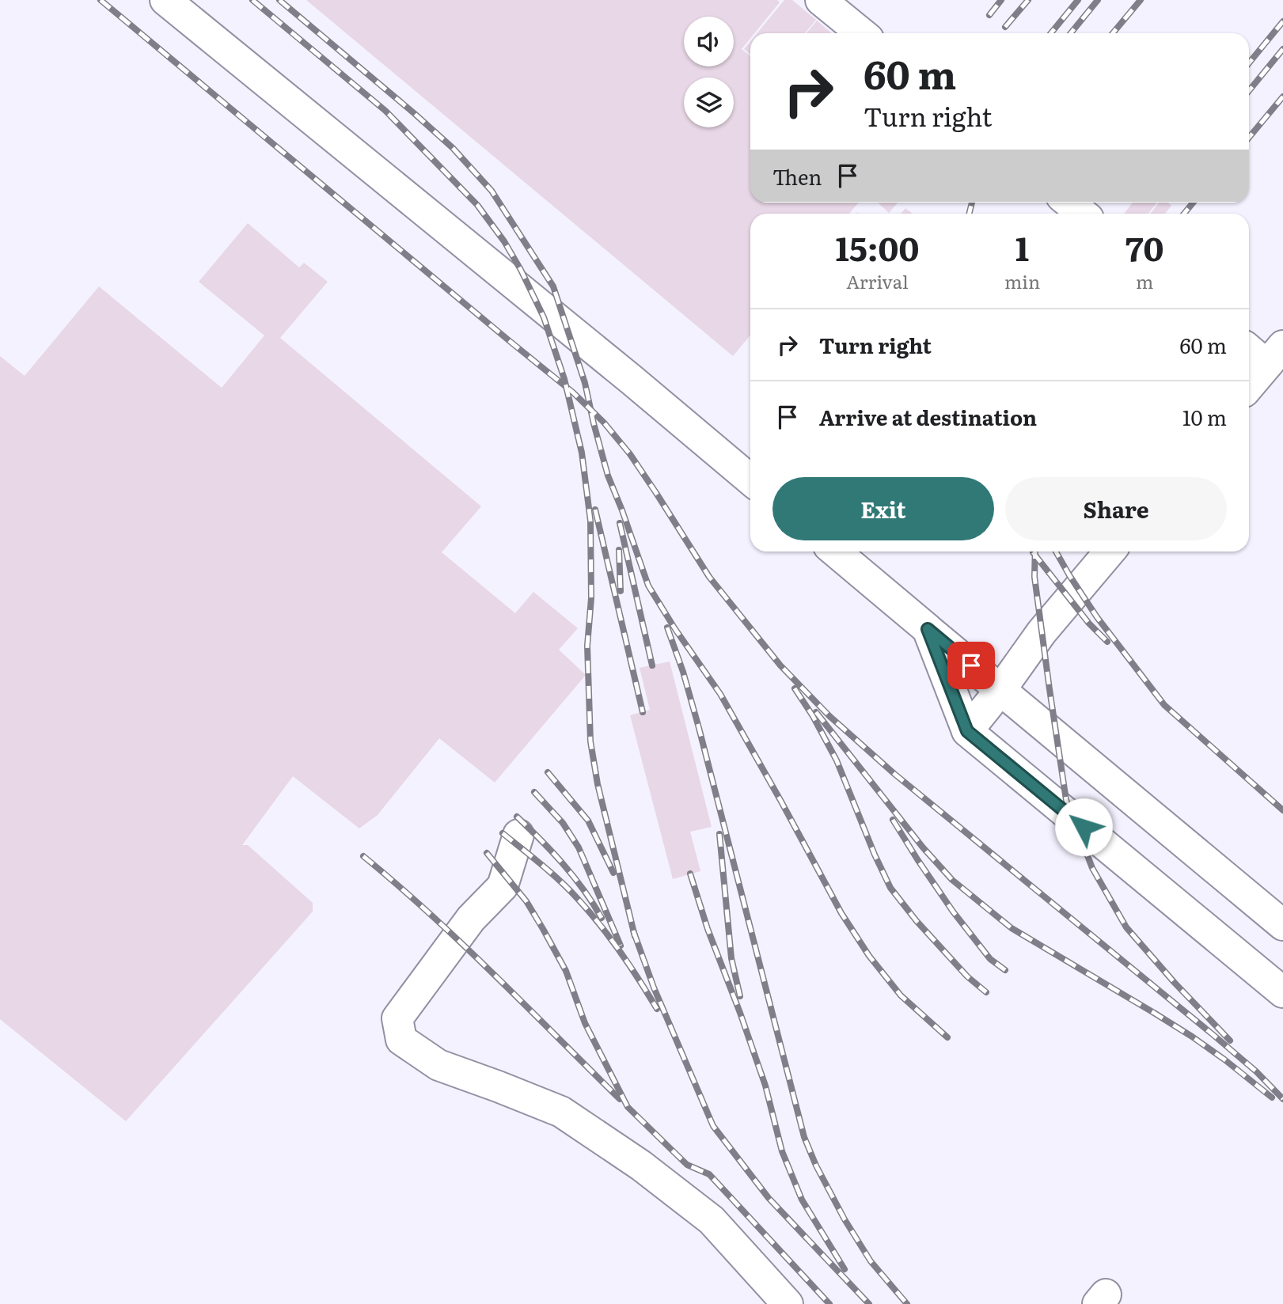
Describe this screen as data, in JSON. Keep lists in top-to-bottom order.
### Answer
{
  "page": {
    "turn": ["60 m", "Turn right"],
    "then": "Then",
    "eta": [
      "15:00",
      "Arrival",
      "1",
      "min",
      "70",
      "m"
    ],
    "list": [
      {
        "name": "Turn right",
        "value": "60 m"
      },
      {
        "name": "Arrive at destination",
        "value": "10 m"
      }
    ],
    "buttons": ["Exit", "Share"]
  }
}
